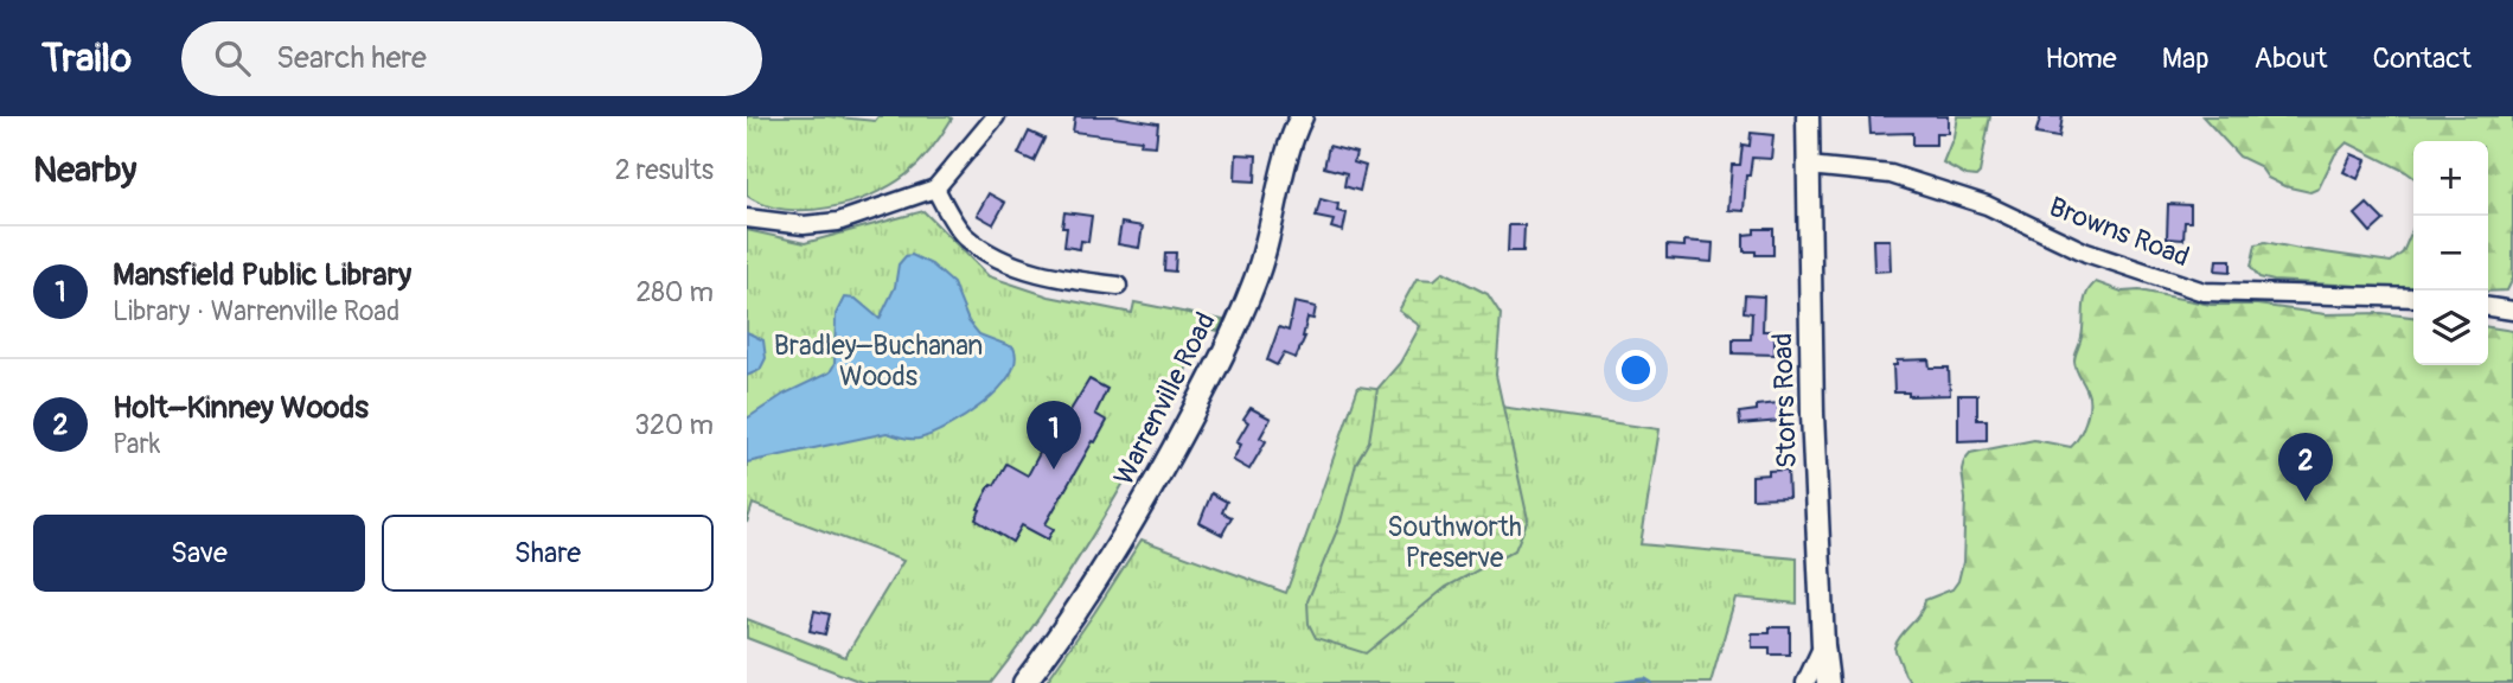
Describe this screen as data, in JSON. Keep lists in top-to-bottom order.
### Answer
{
  "streets": {
    "main road": ["Warrenville Road", "Storrs Road"],
    "street": ["Browns Road"]
  },
  "crossings": [
    ["Browns Road", "Storrs Road"]
  ],
  "parks": ["Bradley–Buchanan Woods", "Southworth Preserve"],
  "page": {
    "header": "Trailo",
    "search": "Search here",
    "nav": [
      "Home",
      "Map",
      "About",
      "Contact"
    ],
    "heading": ["Nearby", "2 results"],
    "map_buttons": ["+", "−"],
    "list": [
      {
        "mark": "1",
        "name": "Mansfield Public Library",
        "note": "Library · Warrenville Road",
        "value": "280 m"
      },
      {
        "mark": "2",
        "name": "Holt–Kinney Woods",
        "note": "Park",
        "value": "320 m"
      }
    ],
    "pins": ["1", "2"],
    "buttons": ["Save", "Share"]
  }
}
